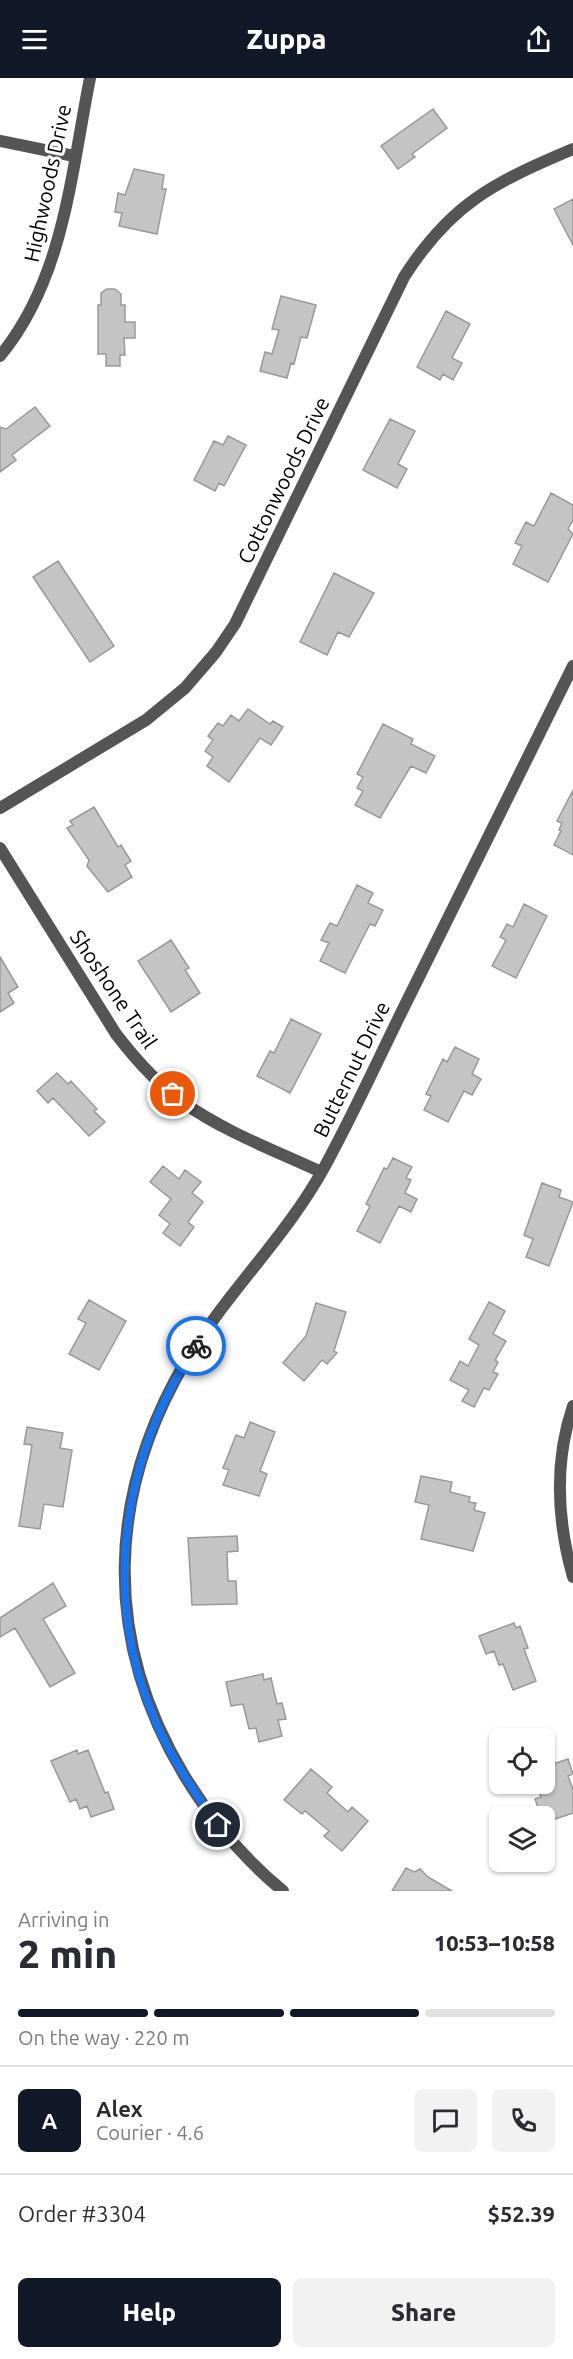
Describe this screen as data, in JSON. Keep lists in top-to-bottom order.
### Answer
{
  "streets": {
    "street": [
      "Highwoods Drive",
      "Cottonwoods Drive",
      "Shoshone Trail",
      "Butternut Drive"
    ]
  },
  "crossings": [
    ["Shoshone Trail", "Butternut Drive"]
  ],
  "page": {
    "header": "Zuppa",
    "heading": ["2 min", "Arriving in", "10:53–10:58"],
    "panel": [
      "Alex",
      "Courier · 4.6",
      "Order #3304",
      "$52.39"
    ],
    "bar": "On the way · 220 m",
    "round": "A",
    "buttons": ["Help", "Share"]
  }
}
